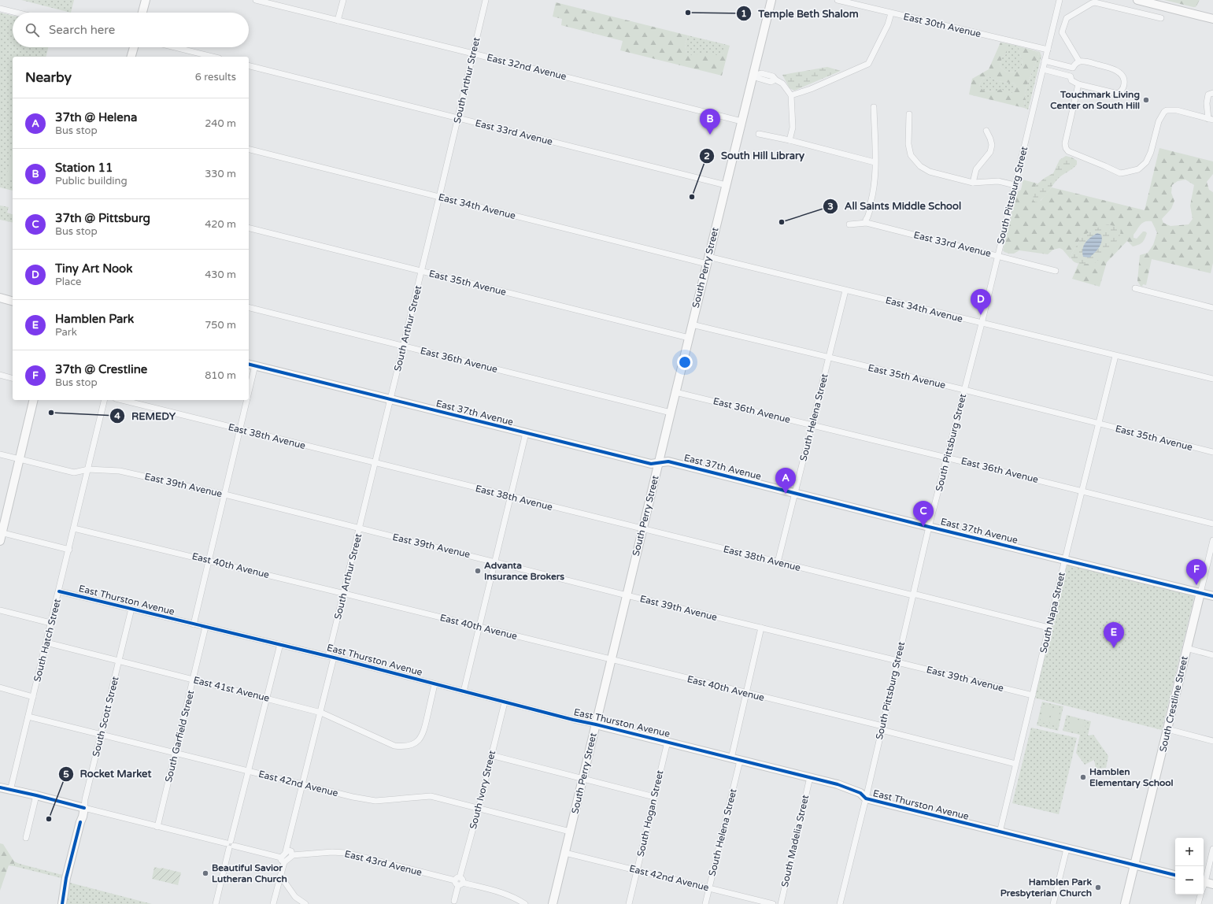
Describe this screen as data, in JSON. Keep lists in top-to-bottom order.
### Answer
{
  "streets": {
    "street": [
      "East 30th Avenue",
      "East 32nd Avenue",
      "South Arthur Street",
      "East 33rd Avenue",
      "South Pittsburg Street",
      "East 34th Avenue",
      "South Perry Street",
      "East 35th Avenue",
      "East 36th Avenue",
      "East 37th Avenue",
      "South Helena Street",
      "East 38th Avenue",
      "East 39th Avenue",
      "East 40th Avenue",
      "East Thurston Avenue",
      "South Napa Street",
      "South Hatch Street",
      "East 41st Avenue",
      "South Crestline Street",
      "South Scott Street",
      "South Garfield Street",
      "East 42nd Avenue",
      "South Ivory Street",
      "South Hogan Street",
      "South Madelia Street",
      "East 43rd Avenue"
    ]
  },
  "crossings": [
    ["East 30th Avenue", "South Pittsburg Street"],
    ["East 32nd Avenue", "South Arthur Street"],
    ["East 32nd Avenue", "South Perry Street"],
    ["South Arthur Street", "East 33rd Avenue"],
    ["South Arthur Street", "East 34th Avenue"],
    ["South Arthur Street", "East 35th Avenue"],
    ["South Arthur Street", "East 36th Avenue"],
    ["South Arthur Street", "East 37th Avenue"],
    ["South Arthur Street", "East 38th Avenue"],
    ["South Arthur Street", "East 39th Avenue"],
    ["South Arthur Street", "East 40th Avenue"],
    ["South Arthur Street", "East Thurston Avenue"],
    ["East 33rd Avenue", "South Pittsburg Street"],
    ["East 33rd Avenue", "South Perry Street"],
    ["South Pittsburg Street", "East 34th Avenue"],
    ["South Pittsburg Street", "East 35th Avenue"],
    ["South Pittsburg Street", "East 36th Avenue"],
    ["South Pittsburg Street", "East 37th Avenue"],
    ["South Pittsburg Street", "East 38th Avenue"],
    ["South Pittsburg Street", "East 39th Avenue"],
    ["South Pittsburg Street", "East 40th Avenue"],
    ["South Pittsburg Street", "East Thurston Avenue"],
    ["East 34th Avenue", "South Perry Street"],
    ["East 34th Avenue", "South Helena Street"],
    ["East 34th Avenue", "South Napa Street"],
    ["South Perry Street", "East 35th Avenue"],
    ["South Perry Street", "East 36th Avenue"],
    ["South Perry Street", "East 37th Avenue"],
    ["South Perry Street", "East 38th Avenue"],
    ["South Perry Street", "East 39th Avenue"],
    ["South Perry Street", "East 40th Avenue"],
    ["South Perry Street", "East Thurston Avenue"],
    ["South Perry Street", "East 42nd Avenue"],
    ["East 35th Avenue", "South Helena Street"],
    ["East 35th Avenue", "South Napa Street"],
    ["East 36th Avenue", "South Helena Street"],
    ["East 36th Avenue", "South Napa Street"],
    ["East 37th Avenue", "South Helena Street"],
    ["East 37th Avenue", "South Napa Street"],
    ["East 37th Avenue", "South Crestline Street"],
    ["South Helena Street", "East 38th Avenue"],
    ["South Helena Street", "East Thurston Avenue"],
    ["South Helena Street", "East 42nd Avenue"],
    ["East 38th Avenue", "South Napa Street"],
    ["East 39th Avenue", "South Napa Street"],
    ["East 39th Avenue", "South Hatch Street"],
    ["East 40th Avenue", "South Napa Street"],
    ["East 40th Avenue", "South Hatch Street"],
    ["East Thurston Avenue", "South Napa Street"],
    ["East Thurston Avenue", "South Hatch Street"],
    ["East Thurston Avenue", "East 41st Avenue"],
    ["East Thurston Avenue", "South Crestline Street"],
    ["East Thurston Avenue", "South Scott Street"],
    ["East Thurston Avenue", "South Garfield Street"],
    ["East Thurston Avenue", "South Ivory Street"],
    ["East Thurston Avenue", "South Hogan Street"],
    ["East Thurston Avenue", "South Madelia Street"],
    ["South Hatch Street", "East 41st Avenue"],
    ["South Hatch Street", "East 42nd Avenue"],
    ["East 41st Avenue", "South Scott Street"],
    ["East 41st Avenue", "South Garfield Street"],
    ["South Scott Street", "East 42nd Avenue"],
    ["South Garfield Street", "East 42nd Avenue"],
    ["East 42nd Avenue", "South Ivory Street"],
    ["East 42nd Avenue", "South Hogan Street"],
    ["South Ivory Street", "East 43rd Avenue"]
  ],
  "places": [
    "Temple Beth Shalom",
    "Touchmark Living Center on South Hill",
    "South Hill Library",
    "All Saints Middle School",
    "REMEDY",
    "Advanta Insurance Brokers",
    "Hamblen Elementary School",
    "Rocket Market",
    "Beautiful Savior Lutheran Church",
    "Hamblen Park Presbyterian Church"
  ],
  "page": {
    "search": "Search here",
    "heading": ["Nearby", "6 results"],
    "list": [
      {
        "mark": "A",
        "name": "37th @ Helena",
        "note": "Bus stop",
        "value": "240 m"
      },
      {
        "mark": "B",
        "name": "Station 11",
        "note": "Public building",
        "value": "330 m"
      },
      {
        "mark": "C",
        "name": "37th @ Pittsburg",
        "note": "Bus stop",
        "value": "420 m"
      },
      {
        "mark": "D",
        "name": "Tiny Art Nook",
        "note": "Place",
        "value": "430 m"
      },
      {
        "mark": "E",
        "name": "Hamblen Park",
        "note": "Park",
        "value": "750 m"
      },
      {
        "mark": "F",
        "name": "37th @ Crestline",
        "note": "Bus stop",
        "value": "810 m"
      }
    ],
    "pins": [
      "B",
      "D",
      "A",
      "C",
      "F",
      "E"
    ],
    "map_buttons": ["+", "−"]
  }
}
